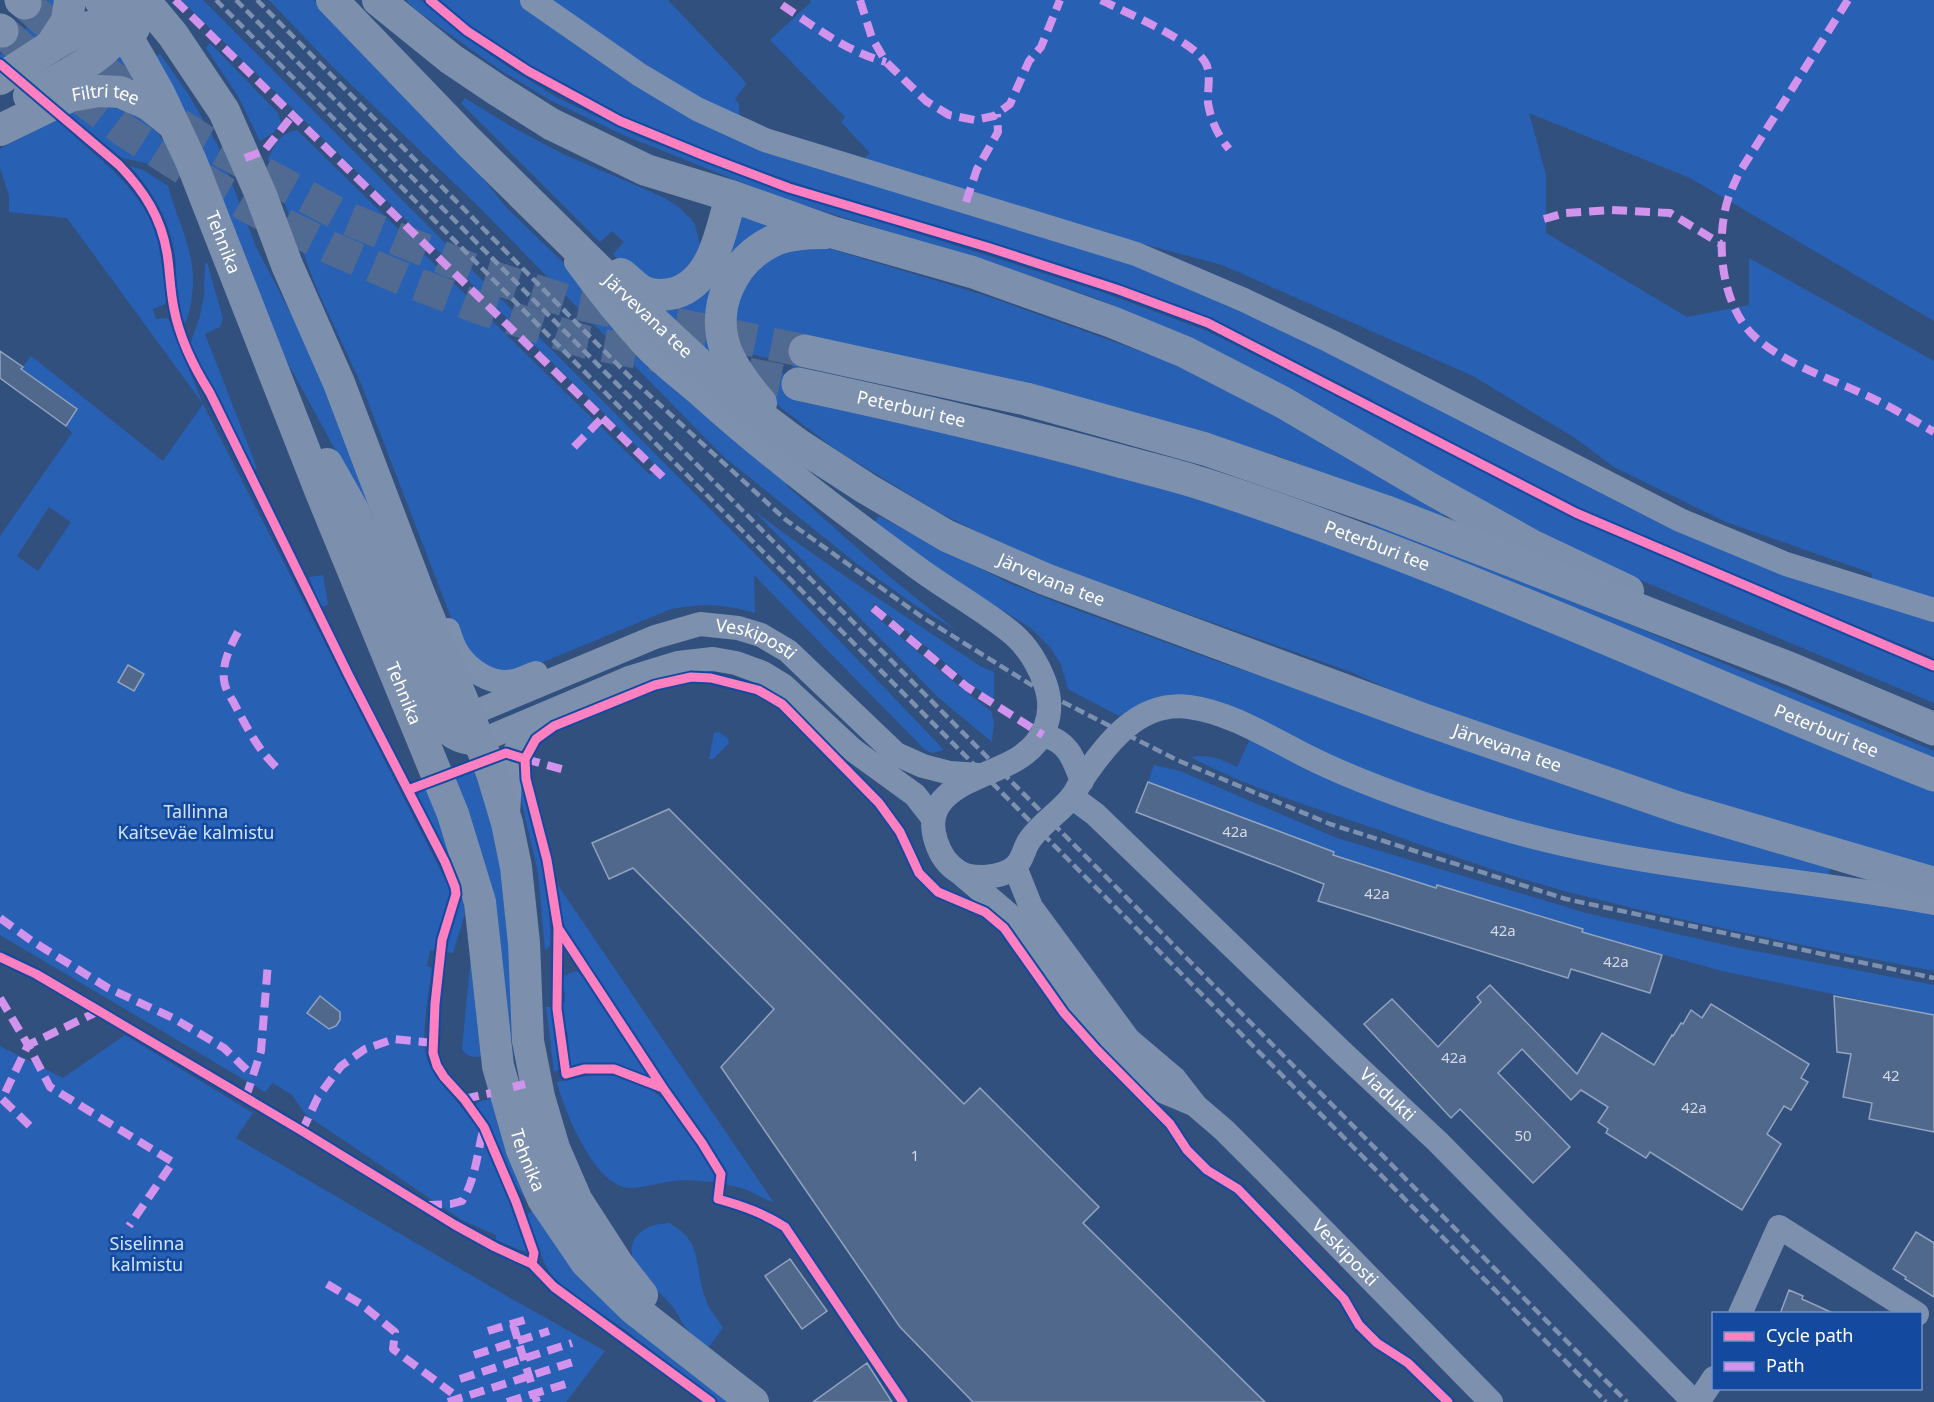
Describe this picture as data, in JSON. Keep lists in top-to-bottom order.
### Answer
{
  "streets": {
    "highway": ["Peterburi tee"],
    "main road": ["Filtri tee", "Tehnika", "Järvevana tee"],
    "street": ["Veskiposti", "Viadukti"]
  },
  "crossings": [
    ["Filtri tee", "Tehnika"],
    ["Tehnika", "Veskiposti"]
  ],
  "parks": ["Tallinna Kaitseväe kalmistu", "Siselinna kalmistu"],
  "house_numbers": [
    "42a",
    "42a",
    "42a",
    "42a",
    "42a",
    "42",
    "42a",
    "50",
    "1"
  ],
  "legend": ["Cycle path", "Path"]
}
